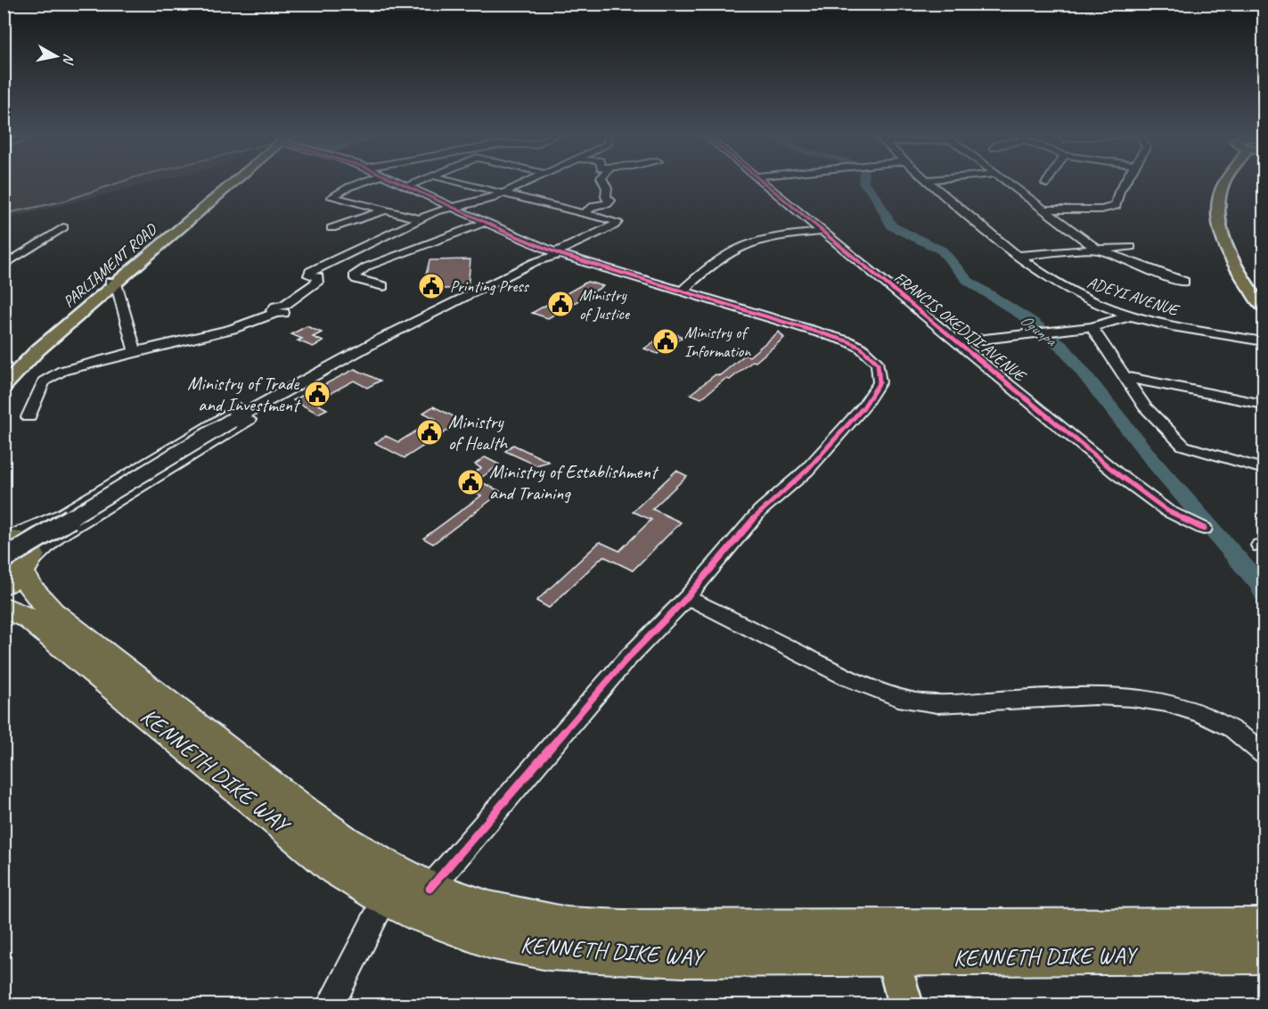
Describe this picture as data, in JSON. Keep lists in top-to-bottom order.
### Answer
{
  "streets": {
    "highway": ["KENNETH DIKE WAY"],
    "main road": ["PARLIAMENT ROAD"],
    "street": ["ADEYI AVENUE", "FRANCIS OKEDIJI AVENUE"]
  },
  "water": ["Ogunpa"],
  "places": {
    "public building": [
      "Printing Press",
      "Ministry of Justice",
      "Ministry of Information",
      "Ministry of Trade and Investment",
      "Ministry of Health",
      "Ministry of Establishment and Training"
    ]
  },
  "north": "right"
}
